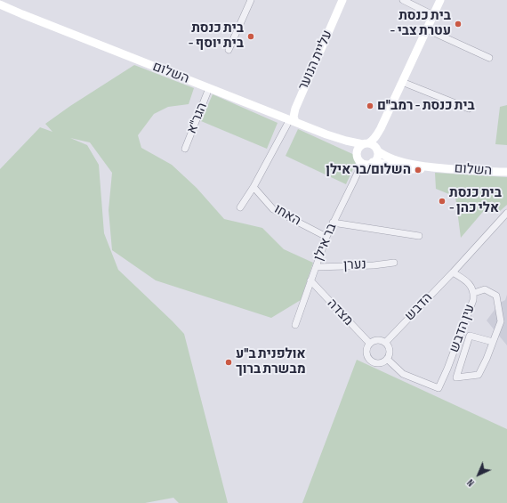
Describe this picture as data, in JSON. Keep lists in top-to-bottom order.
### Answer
{
  "streets": {
    "street": [
      "עליית הנוער",
      "השלום",
      "הגר\"א",
      "האחו",
      "בר אילן",
      "נערן",
      "הדבש",
      "מצדה",
      "עין הדבש"
    ]
  },
  "crossings": [
    ["עליית הנוער", "השלום"],
    ["השלום", "הגר\"א"],
    ["השלום", "בר אילן"],
    ["האחו", "בר אילן"],
    ["בר אילן", "נערן"],
    ["בר אילן", "מצדה"],
    ["הדבש", "מצדה"],
    ["הדבש", "עין הדבש"],
    ["מצדה", "עין הדבש"]
  ],
  "places": [
    "בית כנסת - עטרת צבי",
    "בית כנסת - בית יוסף",
    "בית כנסת - רמב\"ם",
    "השלום/בר אילן",
    "בית כנסת - אלי כהן",
    "אולפנית ב\"ע מבשרת ברוך"
  ],
  "north": "bottom left"
}
